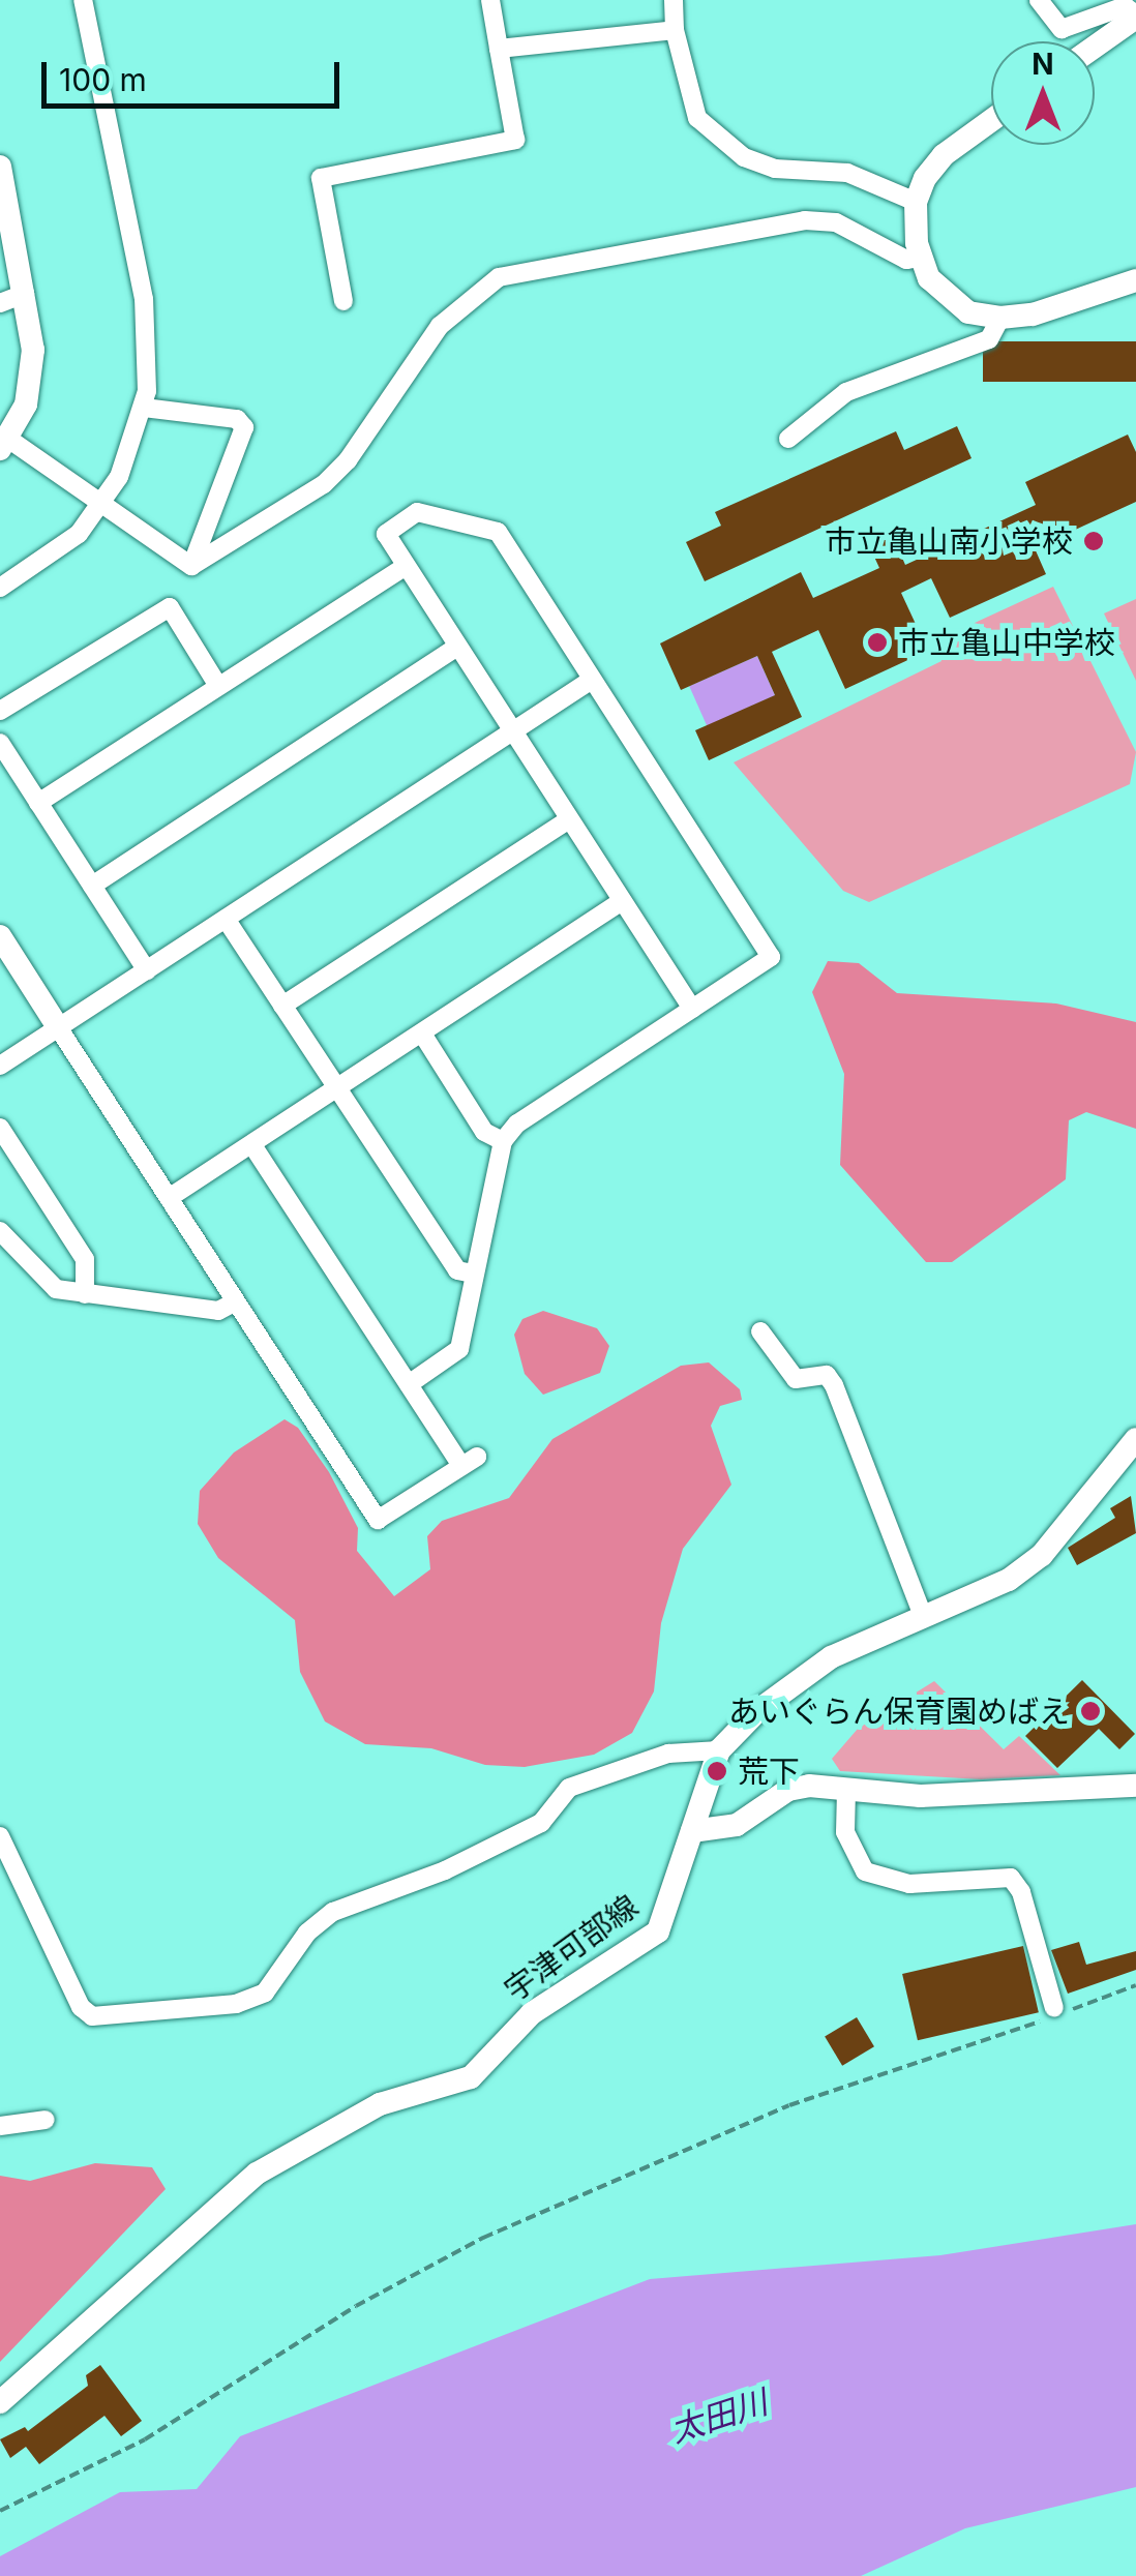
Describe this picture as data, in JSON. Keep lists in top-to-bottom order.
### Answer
{
  "streets": {
    "main road": ["宇津可部線"]
  },
  "water": ["太田川"],
  "places": [
    "市立亀山南小学校",
    "市立亀山中学校",
    "あいぐらん保育園めばえ",
    "荒下"
  ],
  "scale_bar": "100 m",
  "north": "top"
}
